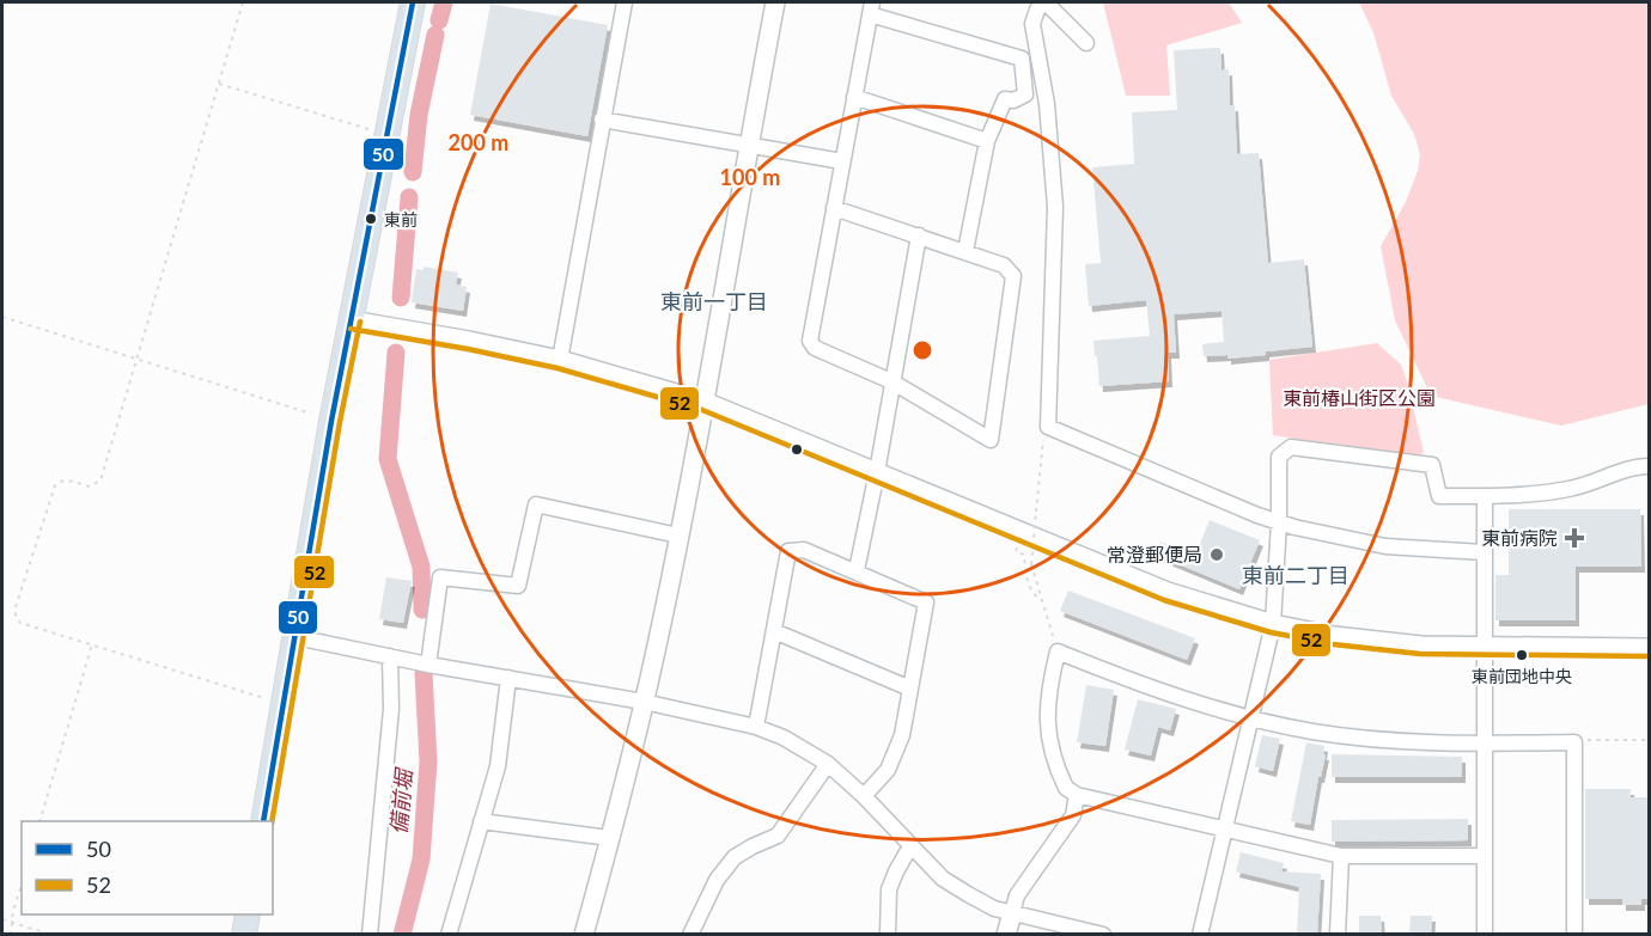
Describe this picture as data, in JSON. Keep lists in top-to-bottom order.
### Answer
{
  "districts": ["東前一丁目", "東前二丁目"],
  "water": ["備前堀"],
  "parks": ["東前椿山街区公園"],
  "places": {
    "other": ["東前", "常澄郵便局", "東前団地中央"],
    "health": ["東前病院"]
  },
  "lines": ["transit line 50", "transit line 52"],
  "legend": ["50", "52"],
  "rings": ["200 m", "100 m"]
}
